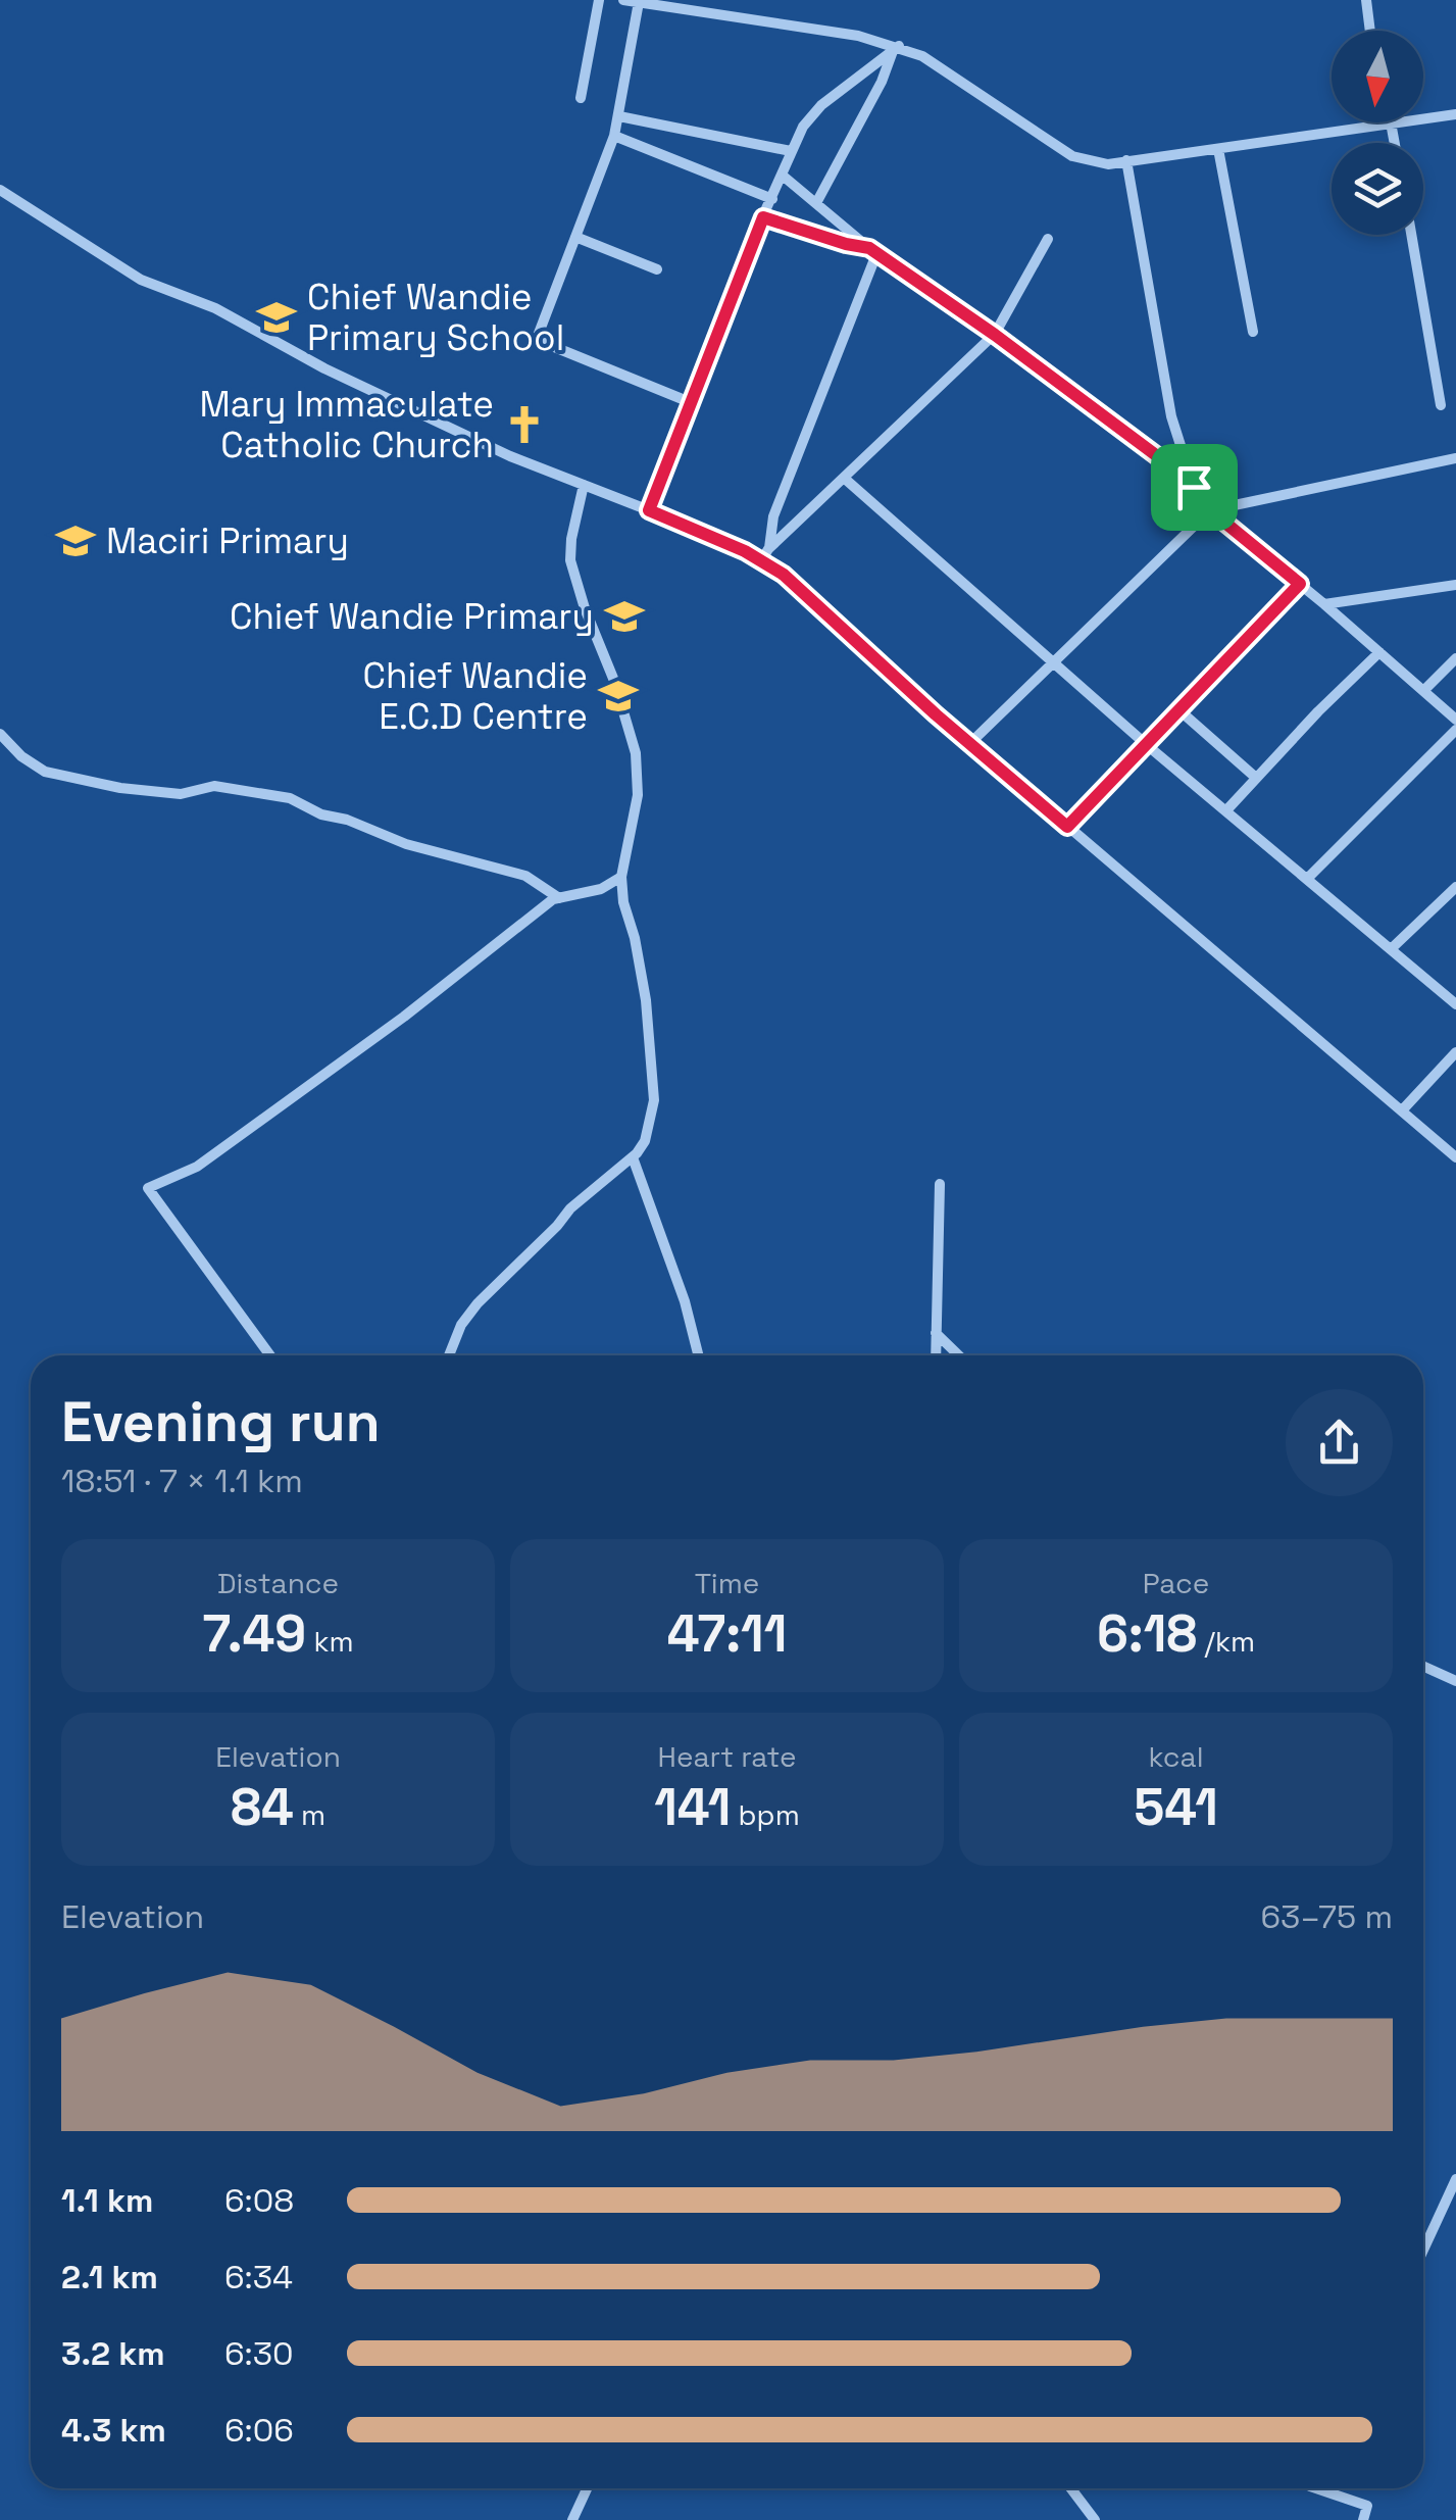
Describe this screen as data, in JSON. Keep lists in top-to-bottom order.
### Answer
{
  "places": {
    "school or university": [
      "Chief Wandie Primary School",
      "Maciri Primary",
      "Chief Wandie Primary",
      "Chief Wandie E.C.D Centre"
    ],
    "church": ["Mary Immaculate Catholic Church"]
  },
  "north": "bottom",
  "page": {
    "heading": ["Evening run", "18:51 · 7 × 1.1 km"],
    "stats": [
      ["Distance", "7.49 km"],
      ["Time", "47:11"],
      ["Pace", "6:18 /km"],
      ["Elevation", "84 m"],
      ["Heart rate", "141 bpm"],
      ["kcal", "541"]
    ],
    "chart": ["Elevation", "63–75 m"],
    "list": [
      {
        "name": "1.1 km",
        "note": "6:08"
      },
      {
        "name": "2.1 km",
        "note": "6:34"
      },
      {
        "name": "3.2 km",
        "note": "6:30"
      },
      {
        "name": "4.3 km",
        "note": "6:06"
      }
    ]
  }
}
